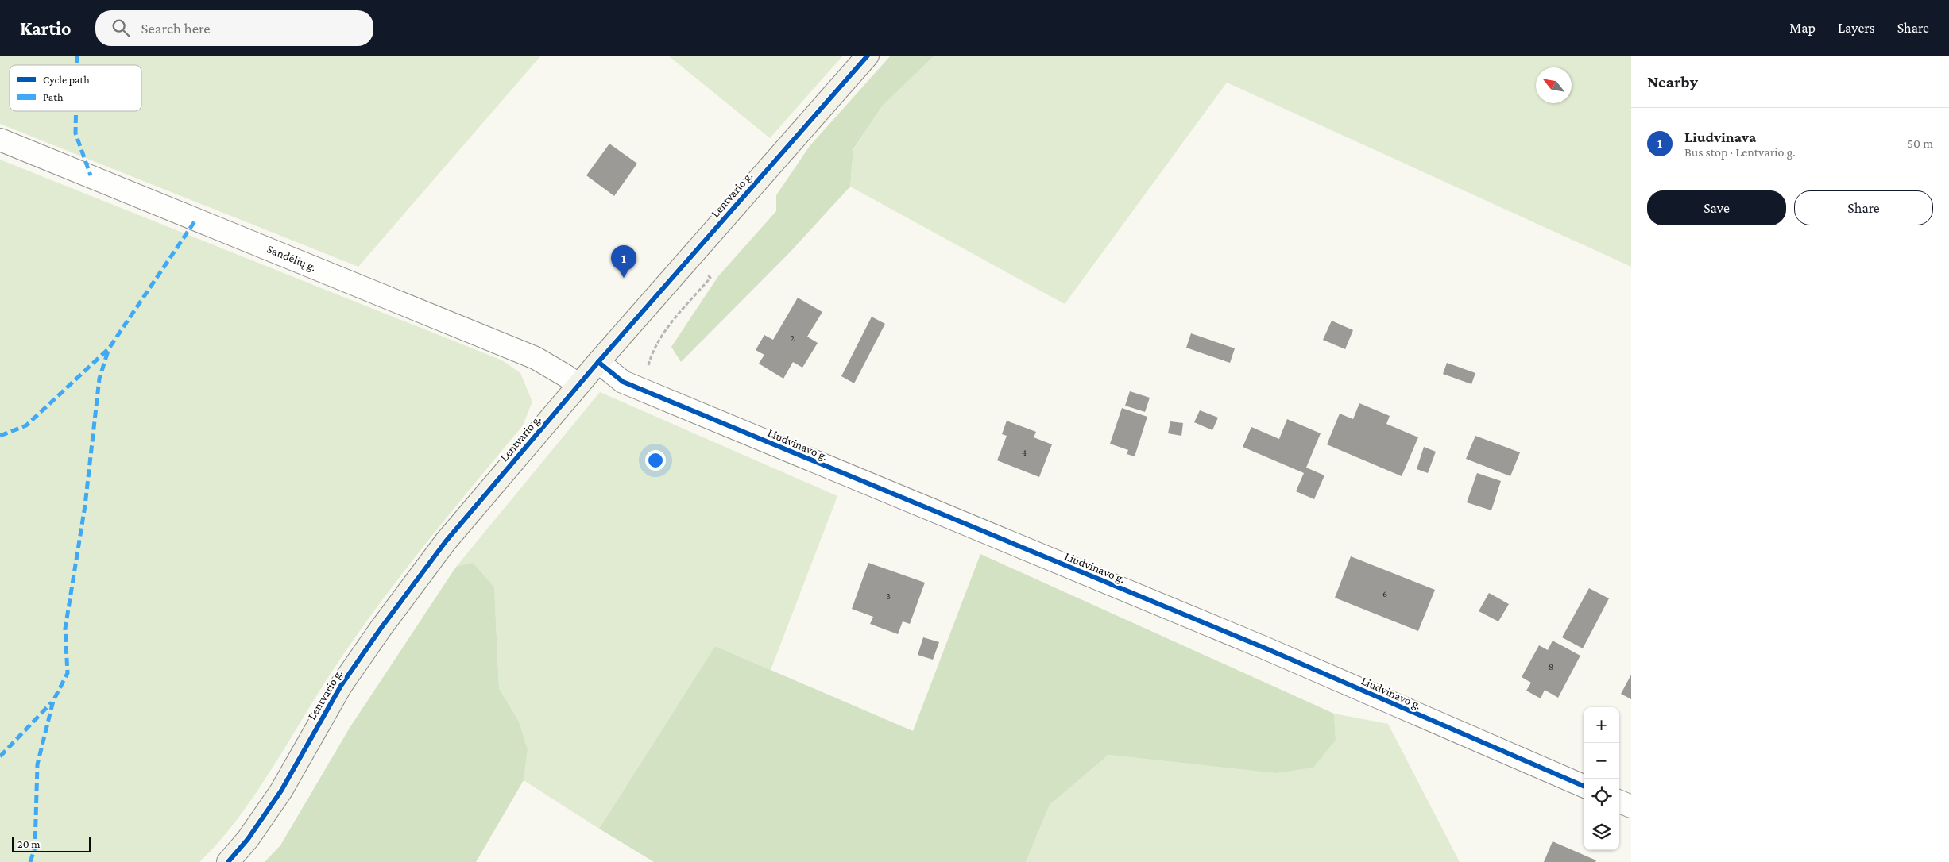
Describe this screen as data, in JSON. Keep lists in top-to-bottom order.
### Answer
{
  "streets": {
    "main road": ["Lentvario g."],
    "street": ["Sandėlių g.", "Liudvinavo g."]
  },
  "crossings": [
    ["Lentvario g.", "Sandėlių g."],
    ["Lentvario g.", "Liudvinavo g."],
    ["Sandėlių g.", "Liudvinavo g."]
  ],
  "house_numbers": [
    "2",
    "4",
    "6",
    "3",
    "8"
  ],
  "legend": ["Cycle path", "Path"],
  "scale_bar": "20 m",
  "north": "top left",
  "page": {
    "header": "Kartio",
    "search": "Search here",
    "nav": ["Map", "Layers", "Share"],
    "heading": "Nearby",
    "list": [
      {
        "mark": "1",
        "name": "Liudvinava",
        "note": "Bus stop · Lentvario g.",
        "value": "50 m"
      }
    ],
    "buttons": ["Save", "Share"],
    "pins": "1",
    "map_buttons": ["+", "−"],
    "scale": "20 m"
  }
}
